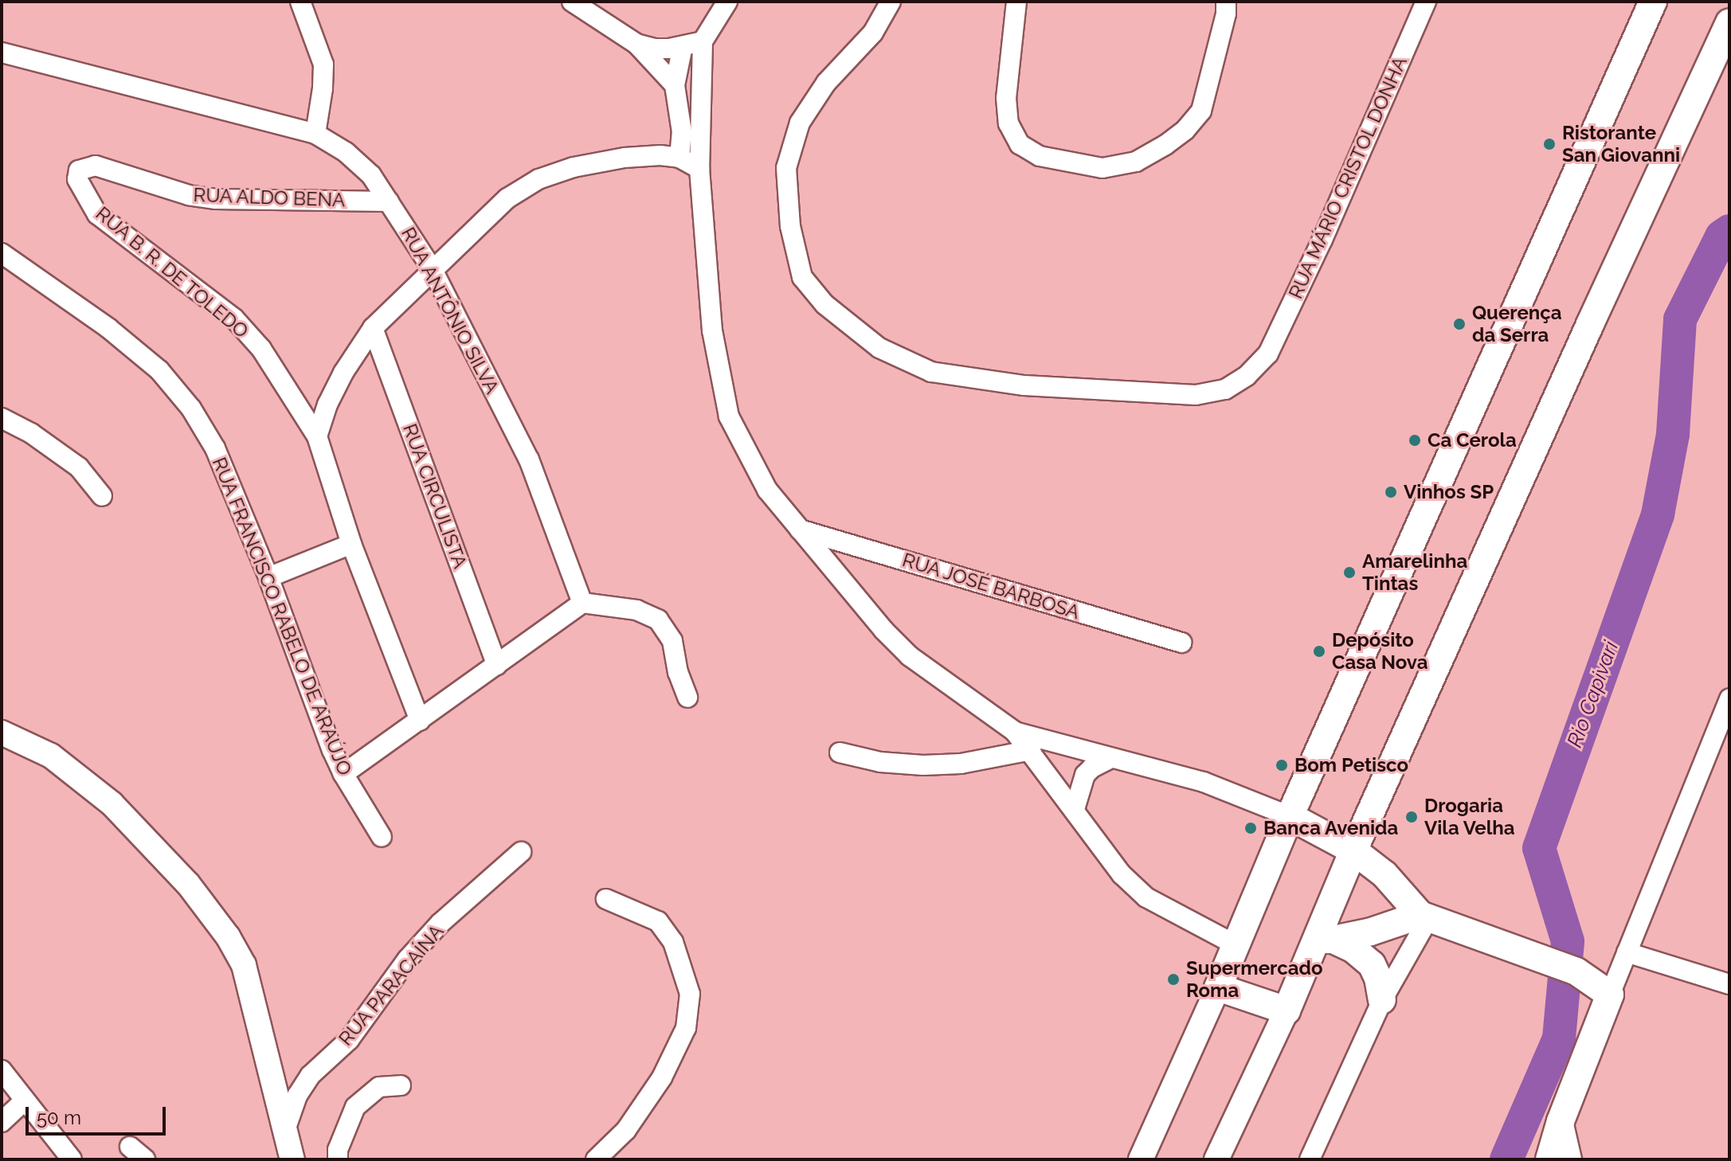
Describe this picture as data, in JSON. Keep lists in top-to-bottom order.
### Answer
{
  "streets": {
    "street": [
      "RUA MÁRIO CRISTOL DONHA",
      "RUA ALDO BENA",
      "RUA B. R. DE TOLEDO",
      "RUA ANTÔNIO SILVA",
      "RUA CIRCULISTA",
      "RUA JOSÉ BARBOSA",
      "RUA FRANCISCO RABELO DE ARAÚJO",
      "RUA PARACAÍNA"
    ]
  },
  "crossings": [
    ["RUA ALDO BENA", "RUA B. R. DE TOLEDO"],
    ["RUA ALDO BENA", "RUA ANTÔNIO SILVA"]
  ],
  "water": ["Rio Capivari"],
  "places": [
    "Ristorante San Giovanni",
    "Querença da Serra",
    "Ca Cerola",
    "Vinhos SP",
    "Amarelinha Tintas",
    "Depósito Casa Nova",
    "Bom Petisco",
    "Drogaria Vila Velha",
    "Banca Avenida",
    "Supermercado Roma"
  ],
  "scale_bar": "50 m"
}
